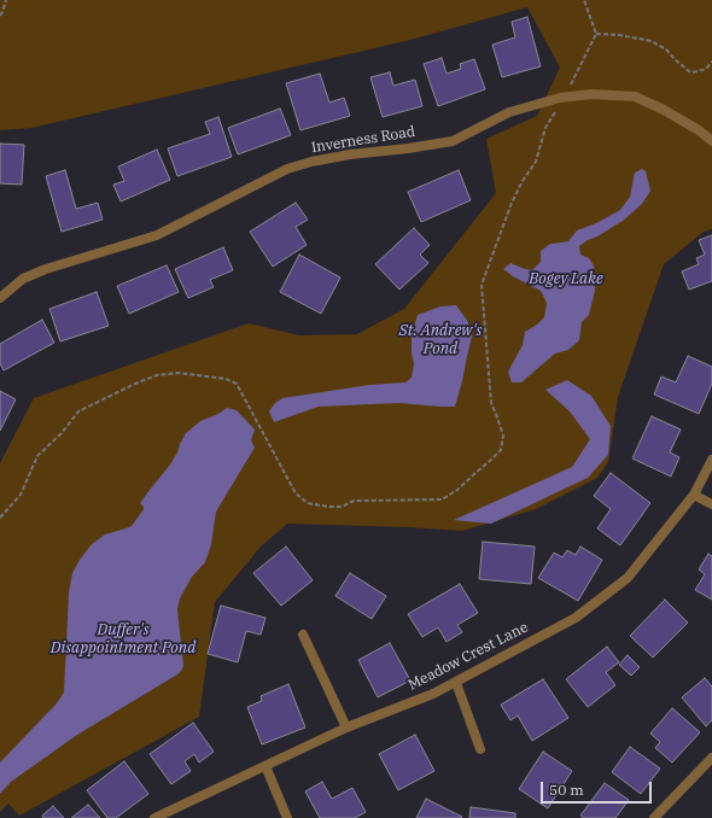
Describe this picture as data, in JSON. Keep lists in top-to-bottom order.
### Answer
{
  "streets": {
    "street": ["Inverness Road", "Meadow Crest Lane"]
  },
  "water": ["Bogey Lake", "St. Andrew's Pond", "Duffer's Disappointment Pond"],
  "scale_bar": "50 m"
}
